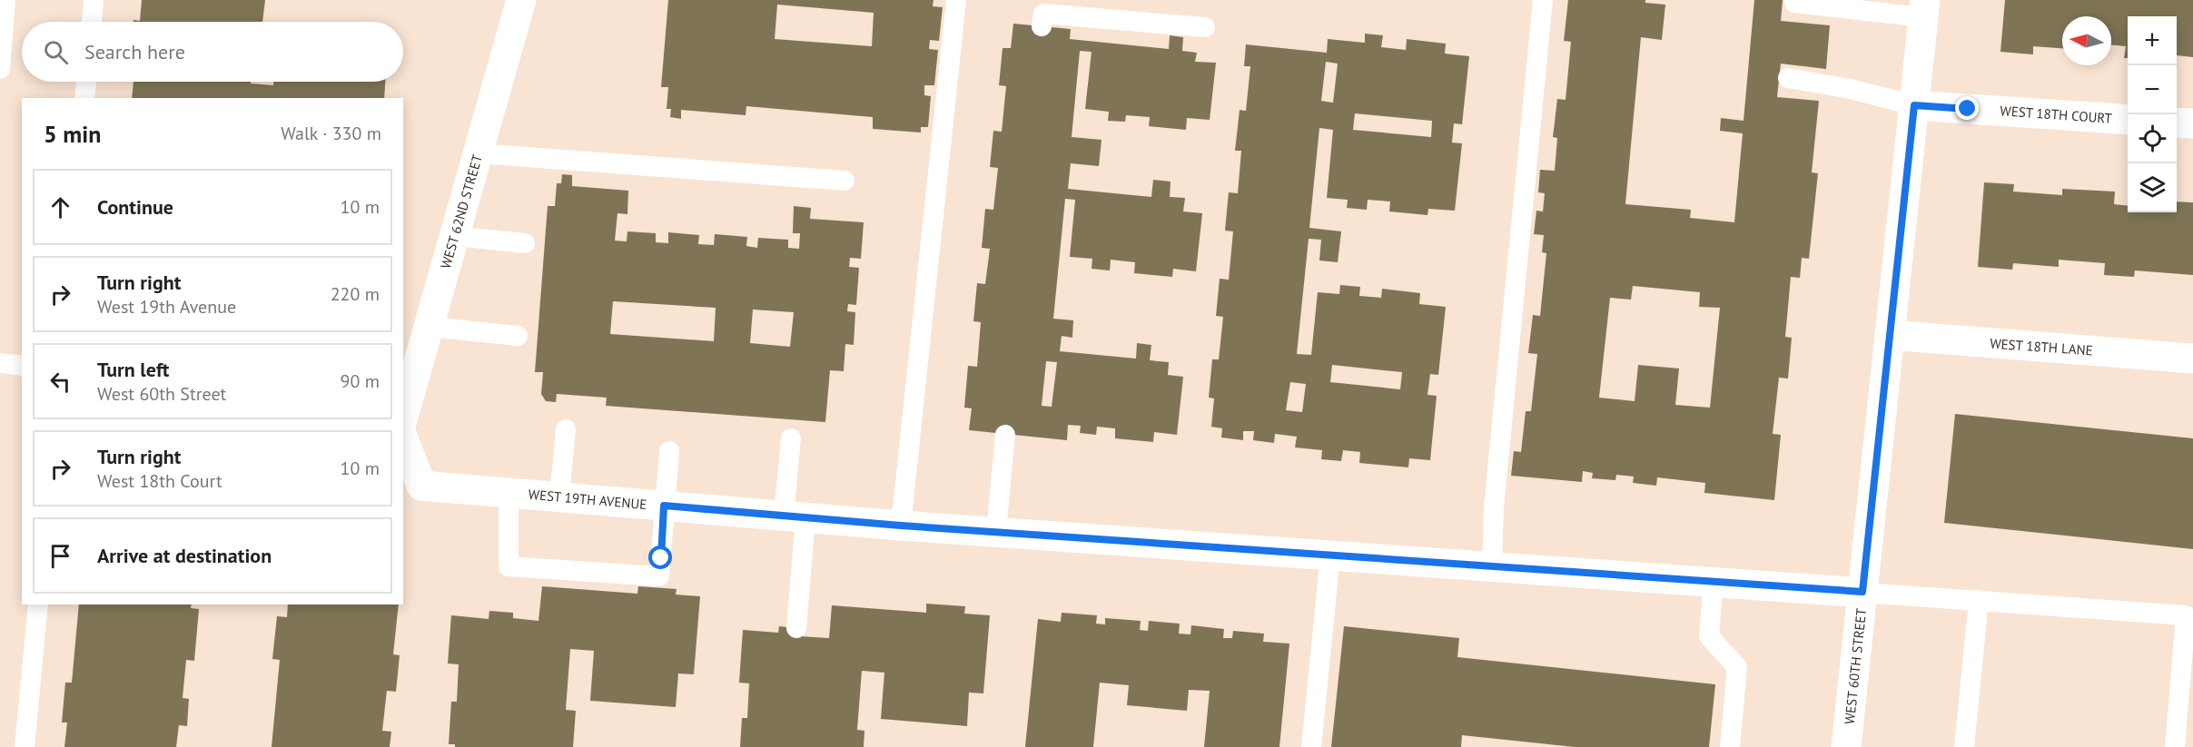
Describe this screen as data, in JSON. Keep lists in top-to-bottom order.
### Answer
{
  "streets": {
    "street": [
      "WEST 18TH COURT",
      "WEST 62ND STREET",
      "WEST 18TH LANE",
      "WEST 19TH AVENUE",
      "WEST 60TH STREET"
    ]
  },
  "crossings": [
    ["WEST 18TH COURT", "WEST 60TH STREET"],
    ["WEST 62ND STREET", "WEST 19TH AVENUE"],
    ["WEST 18TH LANE", "WEST 60TH STREET"],
    ["WEST 19TH AVENUE", "WEST 60TH STREET"]
  ],
  "north": "left",
  "page": {
    "map_buttons": ["+", "−"],
    "search": "Search here",
    "heading": ["5 min", "Walk · 330 m"],
    "list": [
      ["Continue", "10 m"],
      ["Turn right", "West 19th Avenue", "220 m"],
      ["Turn left", "West 60th Street", "90 m"],
      ["Turn right", "West 18th Court", "10 m"],
      "Arrive at destination"
    ]
  }
}
